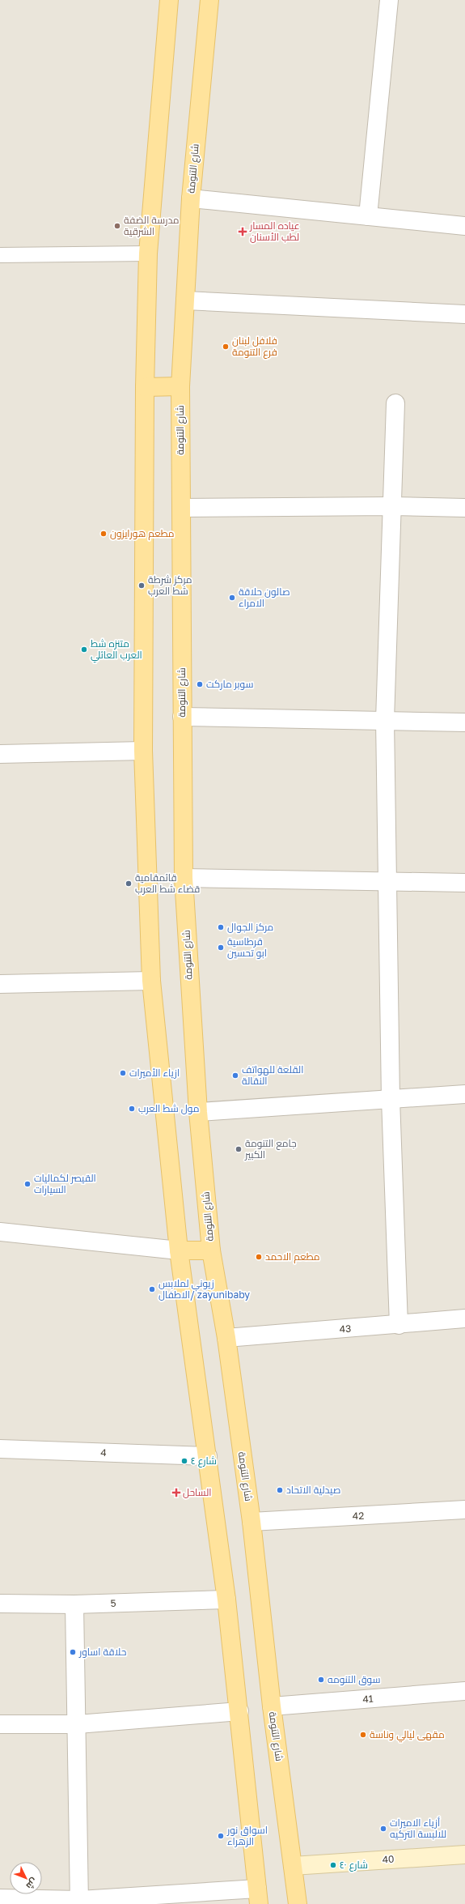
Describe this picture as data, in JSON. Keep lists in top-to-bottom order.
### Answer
{
  "streets": {
    "main road": ["شارع التنومة", "40"],
    "street": [
      "43",
      "4",
      "42",
      "5",
      "41"
    ]
  },
  "crossings": [
    ["شارع التنومة", "43"],
    ["شارع التنومة", "42"],
    ["شارع التنومة", "41"],
    ["شارع التنومة", "40"]
  ],
  "places": {
    "other": [
      "مدرسة الضفة الشرقية",
      "فلافل لبنان فرع التنومة",
      "مطعم هورايزون",
      "مركز شرطة شط العرب",
      "صالون حلاقة الامراء",
      "متنزه شط العرب العائلي",
      "سوبر ماركت",
      "قائمقامية قضاء شط العرب",
      "مركز الجوال",
      "قرطاسية ابو تحسين",
      "ازياء الأميرات",
      "القلعة للهواتف النقالة",
      "مول شط العرب",
      "جامع التنومة الكبير",
      "القيصر لكماليات السيارات",
      "مطعم الاحمد",
      "زيوني لملابس الاطفال/ zayunibaby",
      "شارع ٤",
      "صيدلية الاتحاد",
      "حلاقة اساور",
      "سوق التنومه",
      "مقهى ليالي وناسة",
      "أزياء الاميرات للالبسة التركيه",
      "اسواق نور الزهراء",
      "شارع ٤٠"
    ],
    "health": ["عياده المسار لطب الأسنان", "الساحل"]
  },
  "north": "bottom right"
}
